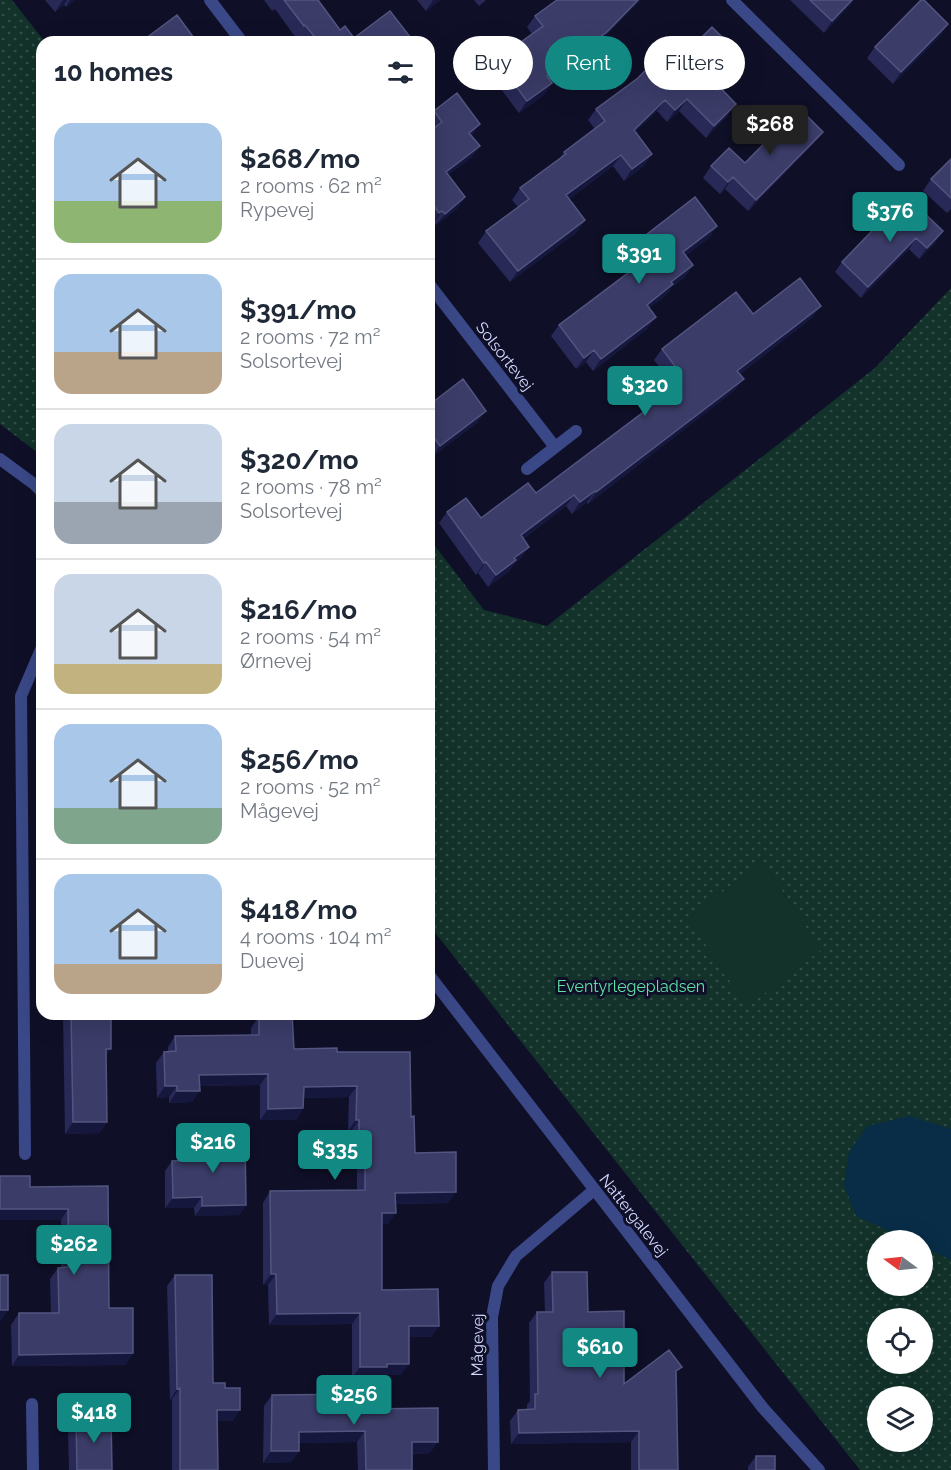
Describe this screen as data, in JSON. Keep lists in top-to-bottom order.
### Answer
{
  "streets": {
    "street": ["Solsortevej", "Nattergalevej", "Mågevej"]
  },
  "crossings": [
    ["Nattergalevej", "Mågevej"]
  ],
  "parks": ["Eventyrlegepladsen"],
  "north": "left",
  "page": {
    "chip": ["Buy", "Rent", "Filters"],
    "heading": "10 homes",
    "price": [
      "$268",
      "$376",
      "$391",
      "$320",
      "$216",
      "$335",
      "$262",
      "$610",
      "$256",
      "$418"
    ],
    "list": [
      {
        "name": "$268/mo",
        "note": "2 rooms · 62 m² · Rypevej"
      },
      {
        "name": "$391/mo",
        "note": "2 rooms · 72 m² · Solsortevej"
      },
      {
        "name": "$320/mo",
        "note": "2 rooms · 78 m² · Solsortevej"
      },
      {
        "name": "$216/mo",
        "note": "2 rooms · 54 m² · Ørnevej"
      },
      {
        "name": "$256/mo",
        "note": "2 rooms · 52 m² · Mågevej"
      },
      {
        "name": "$418/mo",
        "note": "4 rooms · 104 m² · Duevej"
      }
    ]
  }
}
